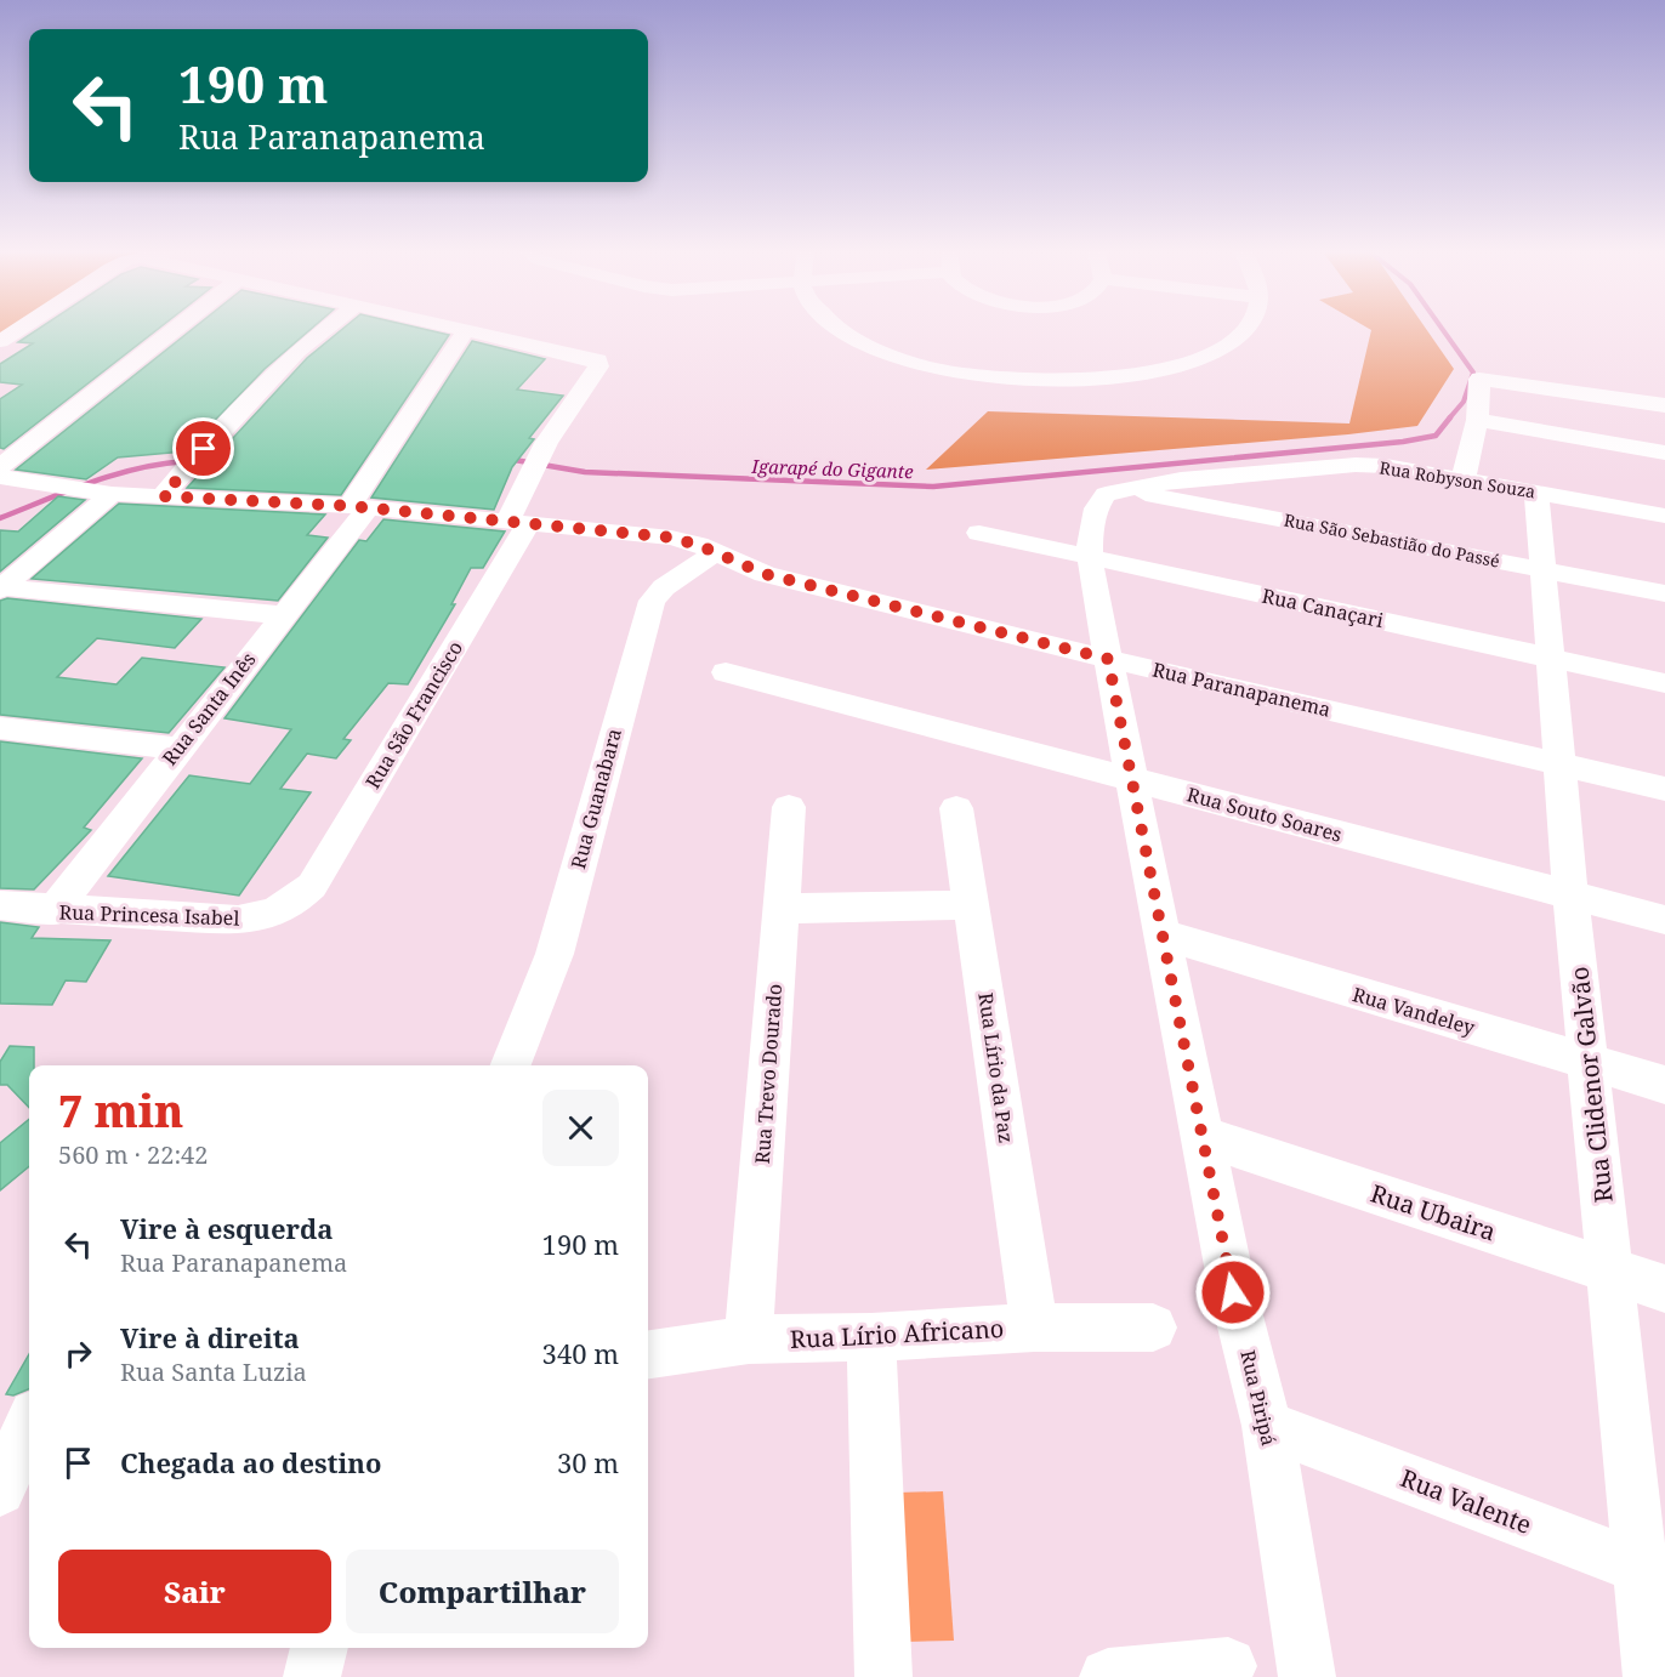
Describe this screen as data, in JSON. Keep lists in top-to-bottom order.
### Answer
{
  "streets": {
    "street": [
      "Rua Robyson Souza",
      "Rua São Sebastião do Passé",
      "Rua Canaçari",
      "Rua Paranapanema",
      "Rua Santa Inês",
      "Rua São Francisco",
      "Rua Guanabara",
      "Rua Souto Soares",
      "Rua Princesa Isabel",
      "Rua Vandeley",
      "Rua Lírio da Paz",
      "Rua Trevo Dourado",
      "Rua Clidenor Galvão",
      "Rua Ubaira",
      "Rua Lírio Africano",
      "Rua Piripá",
      "Rua Valente"
    ]
  },
  "crossings": [
    ["Rua Robyson Souza", "Rua São Sebastião do Passé"],
    ["Rua Robyson Souza", "Rua Clidenor Galvão"],
    ["Rua Robyson Souza", "Rua Piripá"],
    ["Rua São Sebastião do Passé", "Rua Clidenor Galvão"],
    ["Rua São Sebastião do Passé", "Rua Piripá"],
    ["Rua Canaçari", "Rua Clidenor Galvão"],
    ["Rua Canaçari", "Rua Piripá"],
    ["Rua Paranapanema", "Rua Santa Inês"],
    ["Rua Paranapanema", "Rua São Francisco"],
    ["Rua Paranapanema", "Rua Guanabara"],
    ["Rua Paranapanema", "Rua Clidenor Galvão"],
    ["Rua Paranapanema", "Rua Piripá"],
    ["Rua Santa Inês", "Rua São Francisco"],
    ["Rua Santa Inês", "Rua Princesa Isabel"],
    ["Rua São Francisco", "Rua Princesa Isabel"],
    ["Rua Souto Soares", "Rua Clidenor Galvão"],
    ["Rua Souto Soares", "Rua Piripá"],
    ["Rua Vandeley", "Rua Clidenor Galvão"],
    ["Rua Vandeley", "Rua Piripá"],
    ["Rua Lírio da Paz", "Rua Lírio Africano"],
    ["Rua Trevo Dourado", "Rua Lírio Africano"],
    ["Rua Clidenor Galvão", "Rua Ubaira"],
    ["Rua Clidenor Galvão", "Rua Valente"],
    ["Rua Ubaira", "Rua Piripá"],
    ["Rua Piripá", "Rua Valente"]
  ],
  "water": ["Igarapé do Gigante"],
  "page": {
    "turn": ["190 m", "Rua Paranapanema"],
    "heading": ["7 min", "560 m · 22:42"],
    "list": [
      {
        "name": "Vire à esquerda",
        "note": "Rua Paranapanema",
        "value": "190 m"
      },
      {
        "name": "Vire à direita",
        "note": "Rua Santa Luzia",
        "value": "340 m"
      },
      {
        "name": "Chegada ao destino",
        "value": "30 m"
      }
    ],
    "buttons": ["Sair", "Compartilhar"]
  }
}
